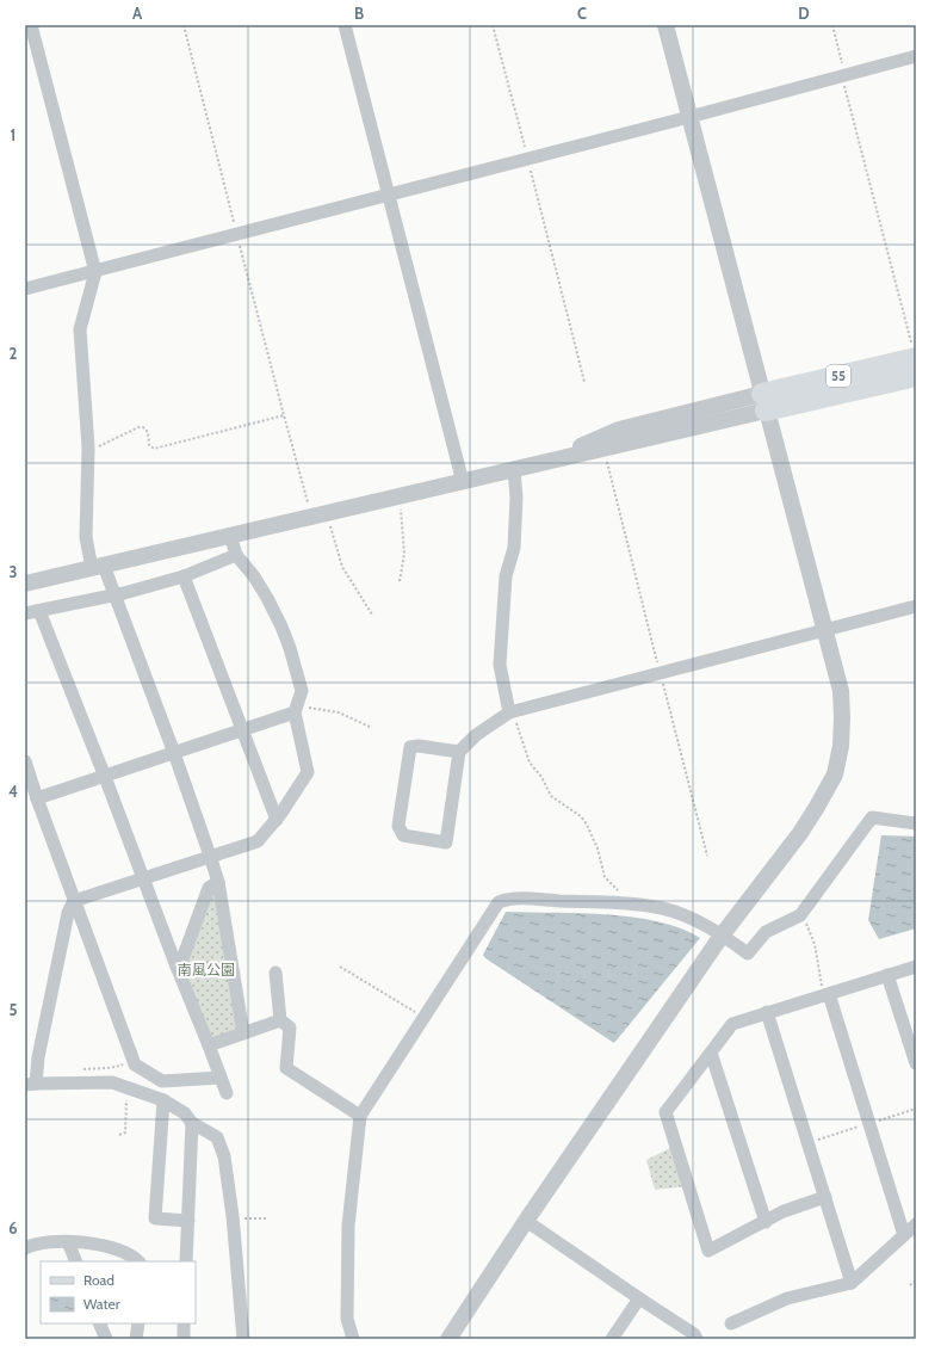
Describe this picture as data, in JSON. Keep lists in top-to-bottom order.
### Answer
{
  "streets": {
    "main road": ["55"]
  },
  "parks": ["南風公園"],
  "legend": ["Road", "Water"],
  "grid": {
    "columns": [
      "A",
      "B",
      "C",
      "D"
    ],
    "rows": [
      "1",
      "2",
      "3",
      "4",
      "5",
      "6"
    ]
  }
}
